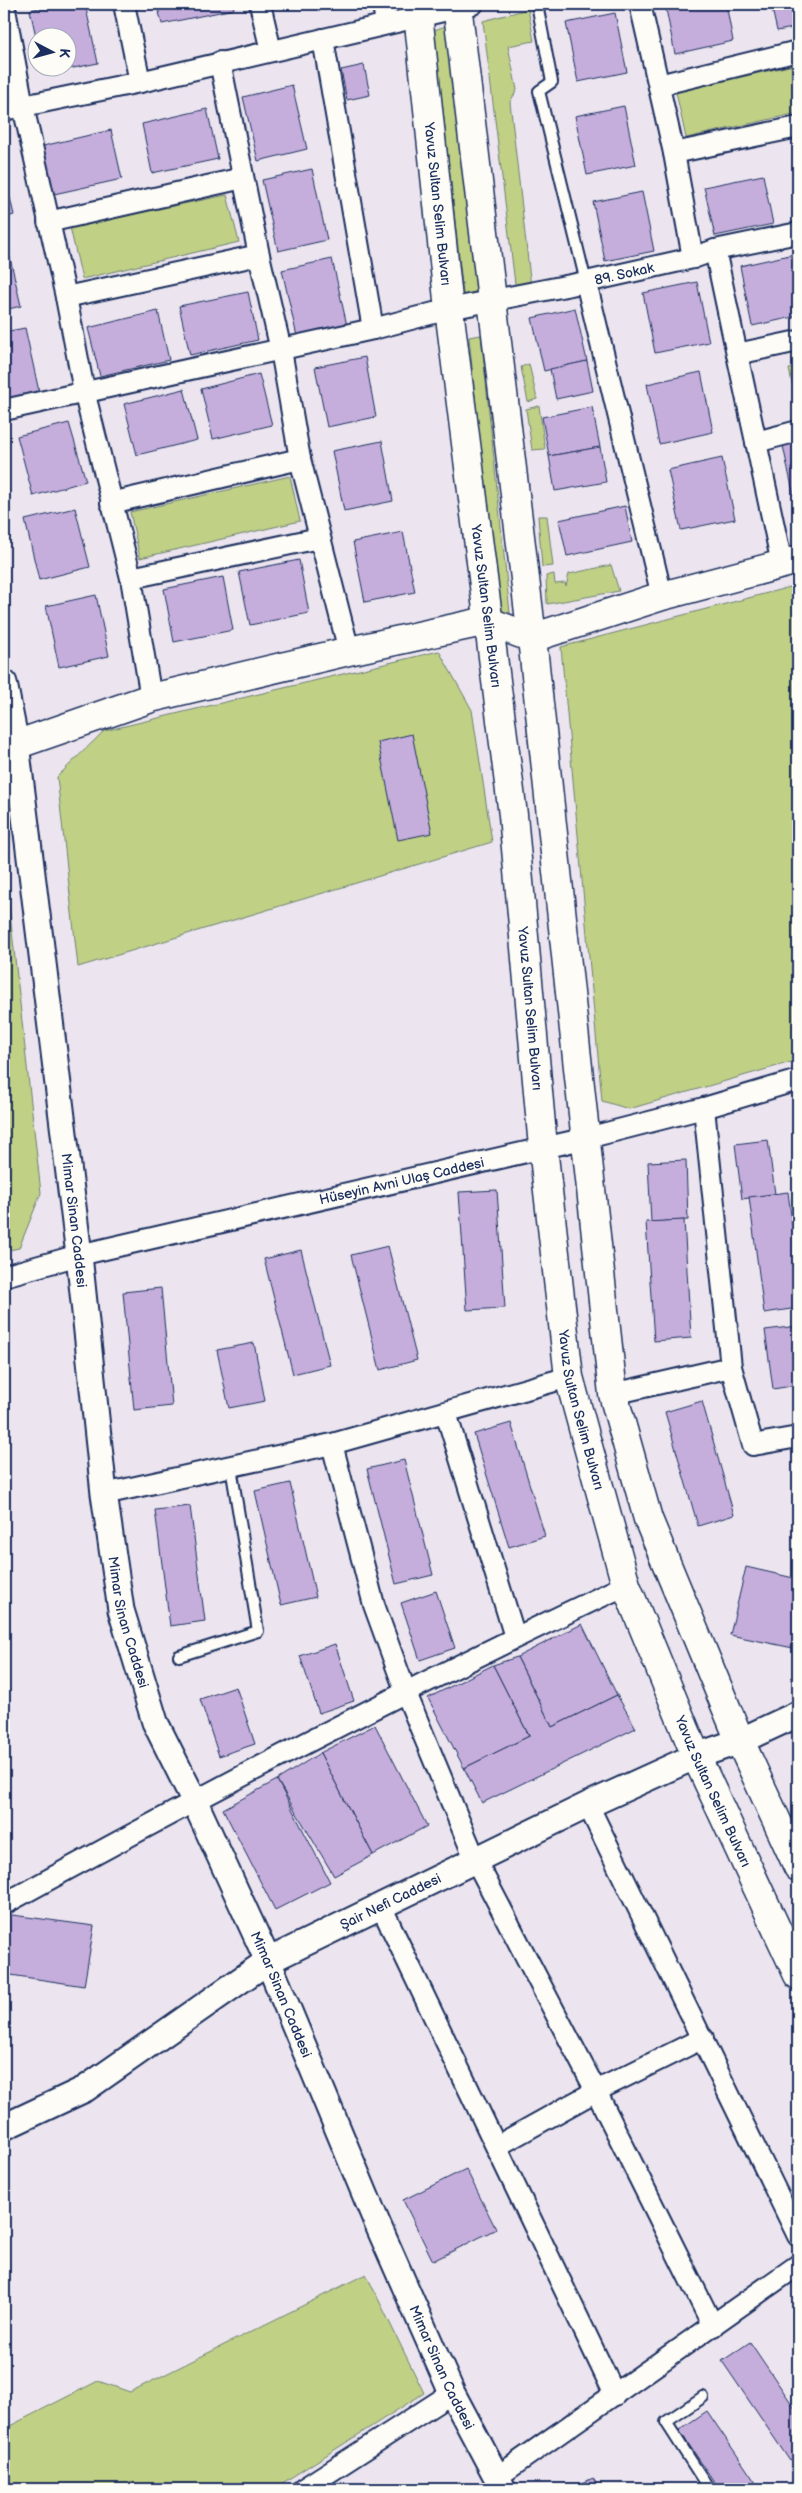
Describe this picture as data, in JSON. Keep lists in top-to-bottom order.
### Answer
{
  "streets": {
    "main road": ["Yavuz Sultan Selim Bulvarı"],
    "street": [
      "89. Sokak",
      "Hüseyin Avni Ulaş Caddesi",
      "Mimar Sinan Caddesi",
      "Şair Nefi Caddesi"
    ]
  },
  "crossings": [
    ["Yavuz Sultan Selim Bulvarı", "89. Sokak"],
    ["Yavuz Sultan Selim Bulvarı", "Hüseyin Avni Ulaş Caddesi"],
    ["Yavuz Sultan Selim Bulvarı", "Şair Nefi Caddesi"],
    ["Hüseyin Avni Ulaş Caddesi", "Mimar Sinan Caddesi"],
    ["Mimar Sinan Caddesi", "Şair Nefi Caddesi"]
  ],
  "north": "right"
}
